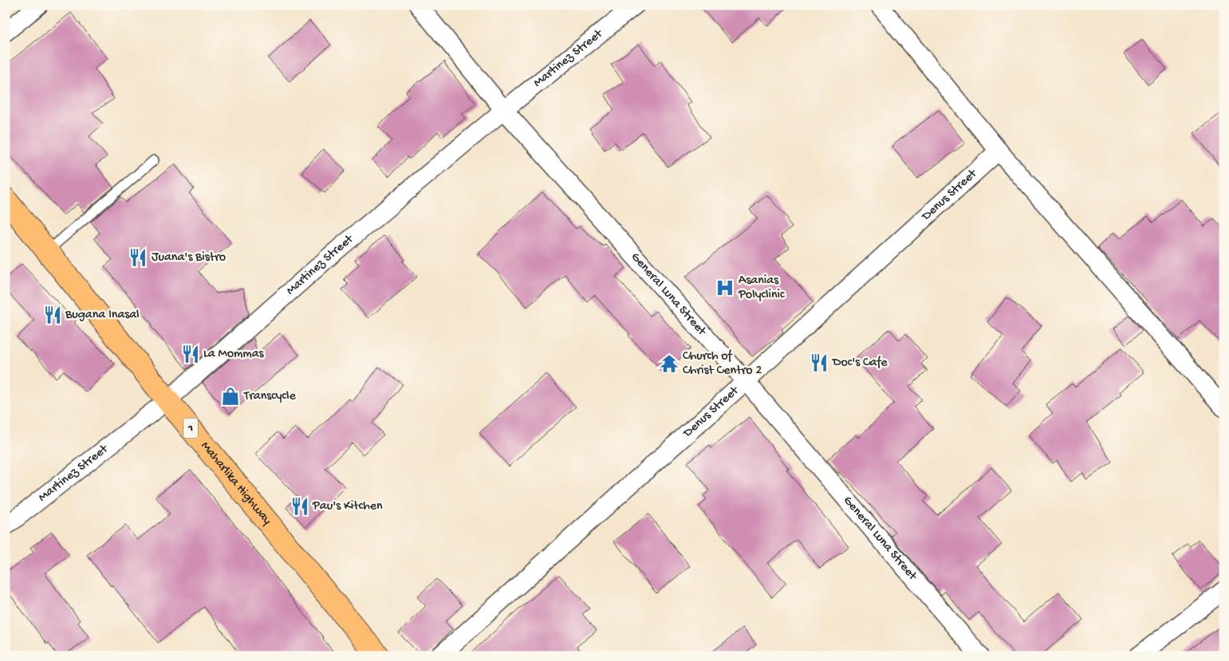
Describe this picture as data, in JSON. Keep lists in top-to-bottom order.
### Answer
{
  "streets": {
    "highway": ["1", "Maharlika Highway"],
    "street": ["Martinez Street", "Denus Street", "General Luna Street"]
  },
  "crossings": [
    ["Martinez Street", "General Luna Street"],
    ["Martinez Street", "Maharlika Highway"],
    ["Denus Street", "General Luna Street"]
  ],
  "places": {
    "restaurant": [
      "Juana's Bistro",
      "Bugana Inasal",
      "La Mommas",
      "Doc's Cafe",
      "Pau's Kitchen"
    ],
    "hospital": ["Asanias Polyclinic"],
    "temple": ["Church of Christ Centro 2"],
    "shop": ["Transcycle"]
  }
}
